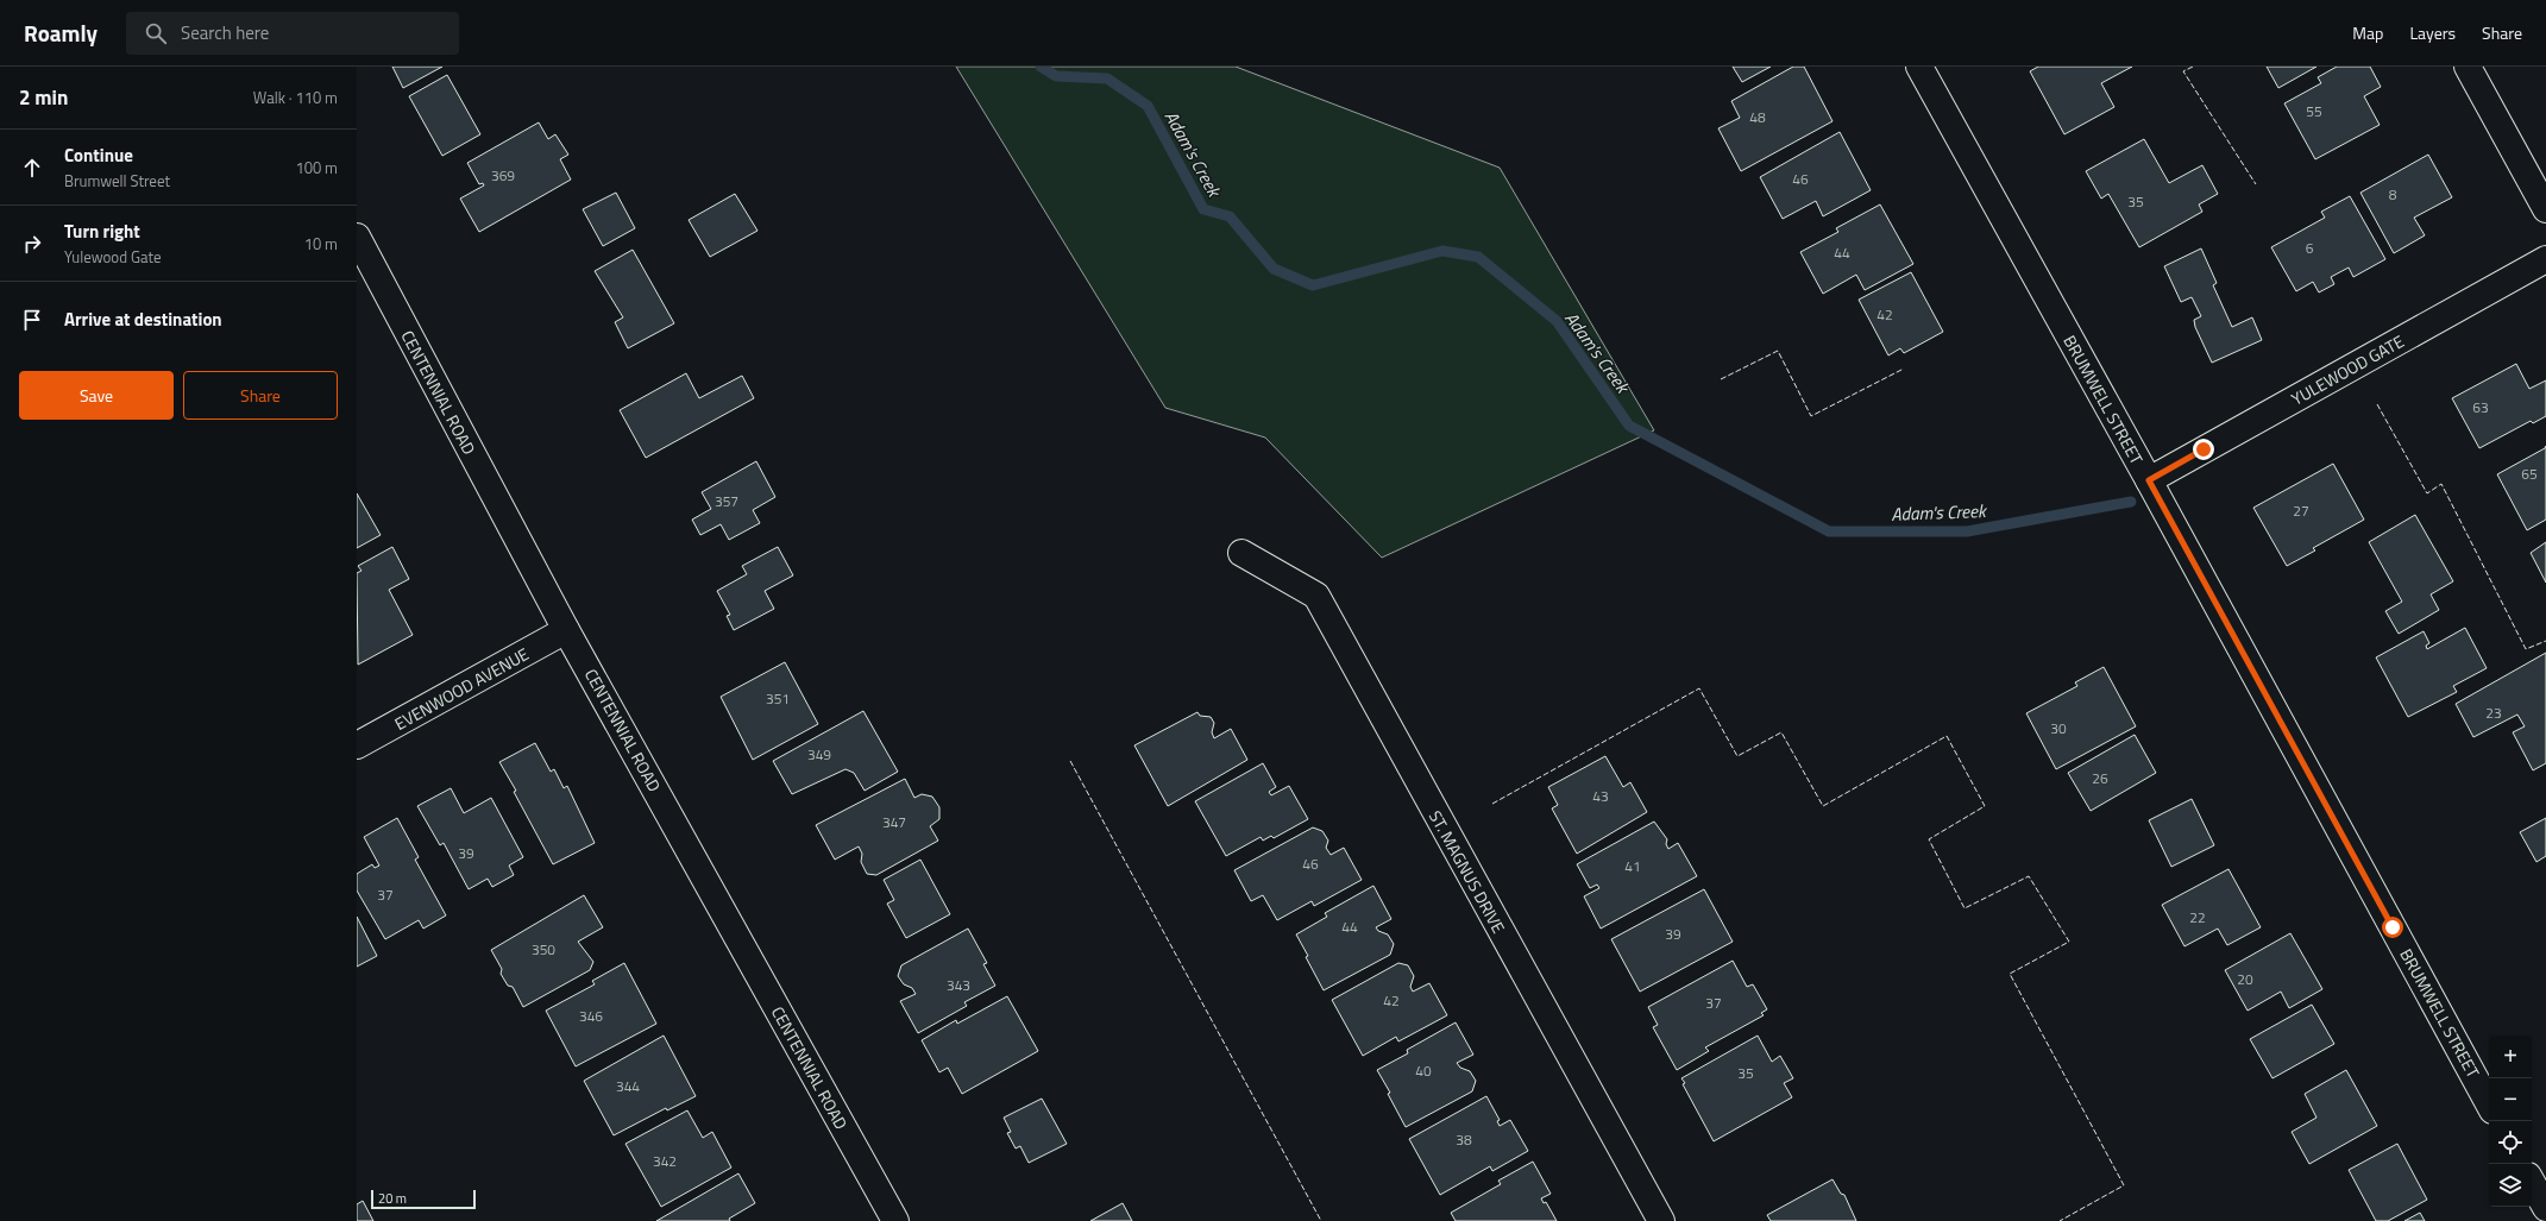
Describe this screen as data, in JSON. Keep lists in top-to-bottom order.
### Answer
{
  "streets": {
    "street": [
      "YULEWOOD GATE",
      "CENTENNIAL ROAD",
      "BRUMWELL STREET",
      "EVENWOOD AVENUE",
      "ST. MAGNUS DRIVE"
    ]
  },
  "crossings": [
    ["YULEWOOD GATE", "BRUMWELL STREET"],
    ["CENTENNIAL ROAD", "EVENWOOD AVENUE"]
  ],
  "water": ["Adam's Creek"],
  "house_numbers": [
    "55",
    "48",
    "369",
    "46",
    "8",
    "35",
    "6",
    "44",
    "42",
    "63",
    "65",
    "357",
    "27",
    "351",
    "23",
    "30",
    "349",
    "26",
    "43",
    "347",
    "39",
    "46",
    "41",
    "37",
    "22",
    "44",
    "39",
    "350",
    "20",
    "343",
    "42",
    "37",
    "346",
    "40",
    "35",
    "344",
    "38",
    "342"
  ],
  "scale_bar": "20 m",
  "page": {
    "header": "Roamly",
    "search": "Search here",
    "nav": ["Map", "Layers", "Share"],
    "heading": ["2 min", "Walk · 110 m"],
    "list": [
      ["Continue", "Brumwell Street", "100 m"],
      ["Turn right", "Yulewood Gate", "10 m"],
      "Arrive at destination"
    ],
    "buttons": ["Save", "Share"],
    "map_buttons": ["+", "−"],
    "scale": "20 m"
  }
}
